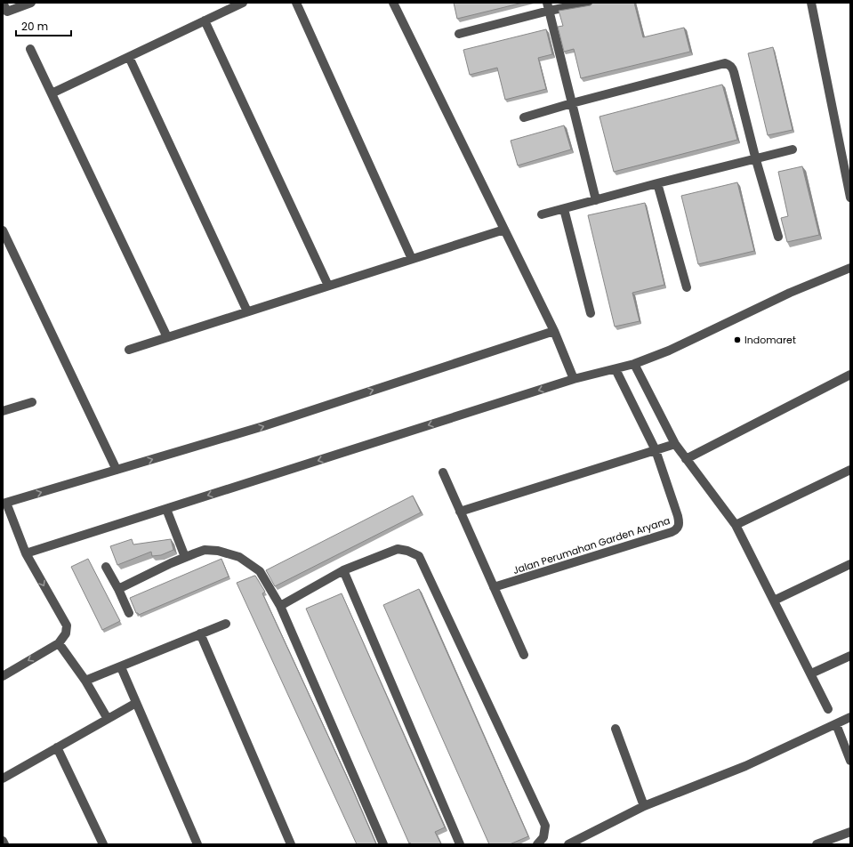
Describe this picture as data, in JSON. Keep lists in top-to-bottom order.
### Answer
{
  "streets": {
    "street": ["Jalan Perumahan Garden Aryana"]
  },
  "places": ["Indomaret"],
  "scale_bar": "20 m"
}
